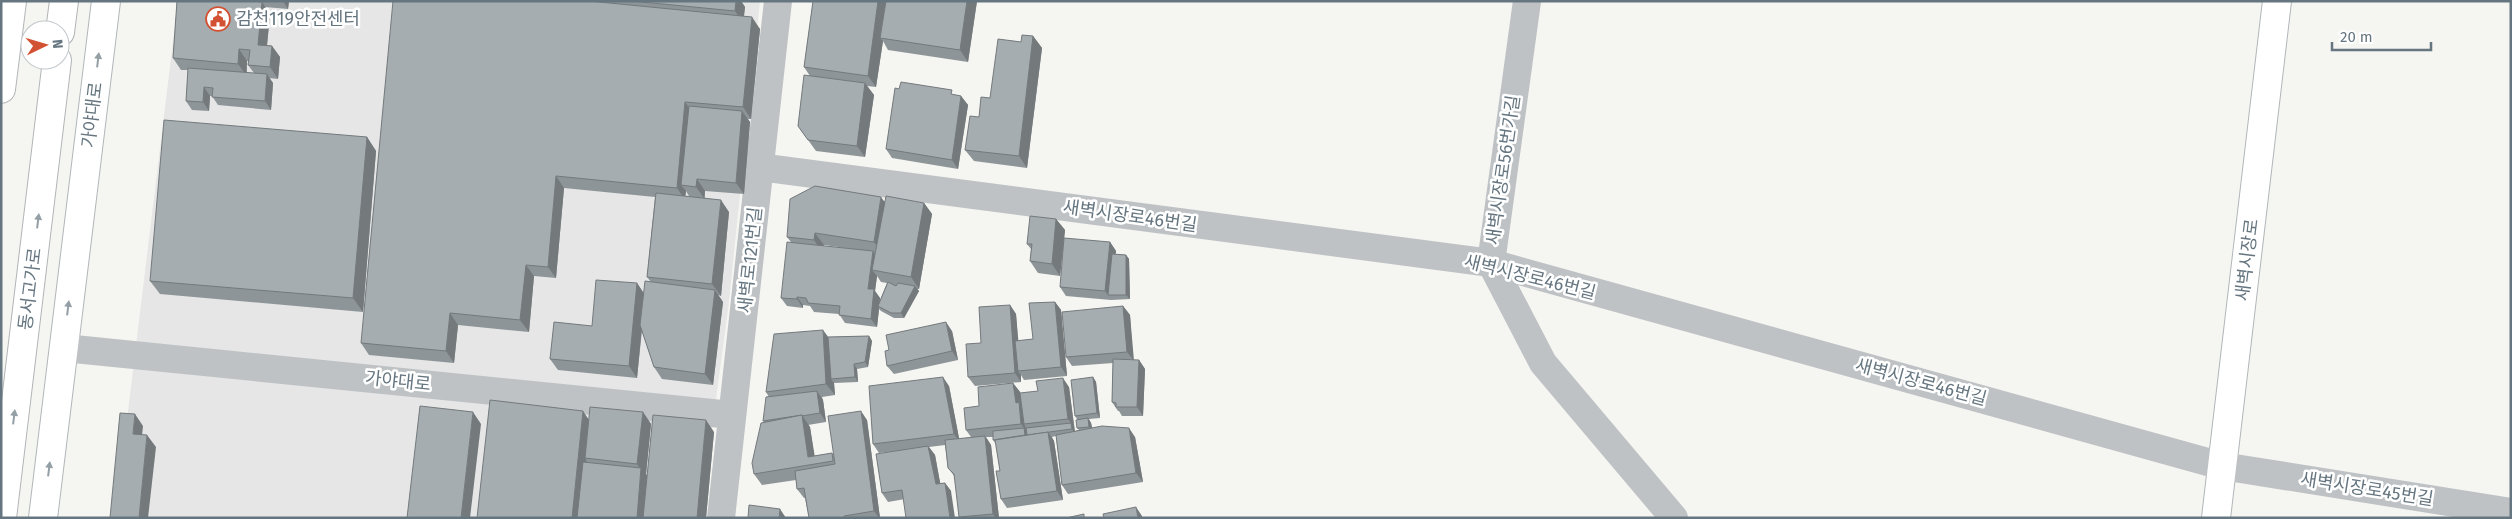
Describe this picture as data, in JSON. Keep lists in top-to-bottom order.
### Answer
{
  "streets": {
    "main road": ["가야대로", "새벽시장로", "동서고가로"],
    "street": [
      "새벽시장로56번가길",
      "새벽시장로46번길",
      "새벽로121번길",
      "새벽시장로45번길"
    ]
  },
  "crossings": [
    ["가야대로", "새벽로121번길"],
    ["새벽시장로56번가길", "새벽시장로46번길"],
    ["새벽시장로46번길", "새벽로121번길"],
    ["새벽시장로46번길", "새벽시장로"],
    ["새벽시장로46번길", "새벽시장로45번길"],
    ["새벽시장로", "새벽시장로45번길"]
  ],
  "one_way": ["가야대로", "동서고가로"],
  "places": {
    "public building": ["감천119안전센터"]
  },
  "scale_bar": "20 m",
  "north": "right"
}
